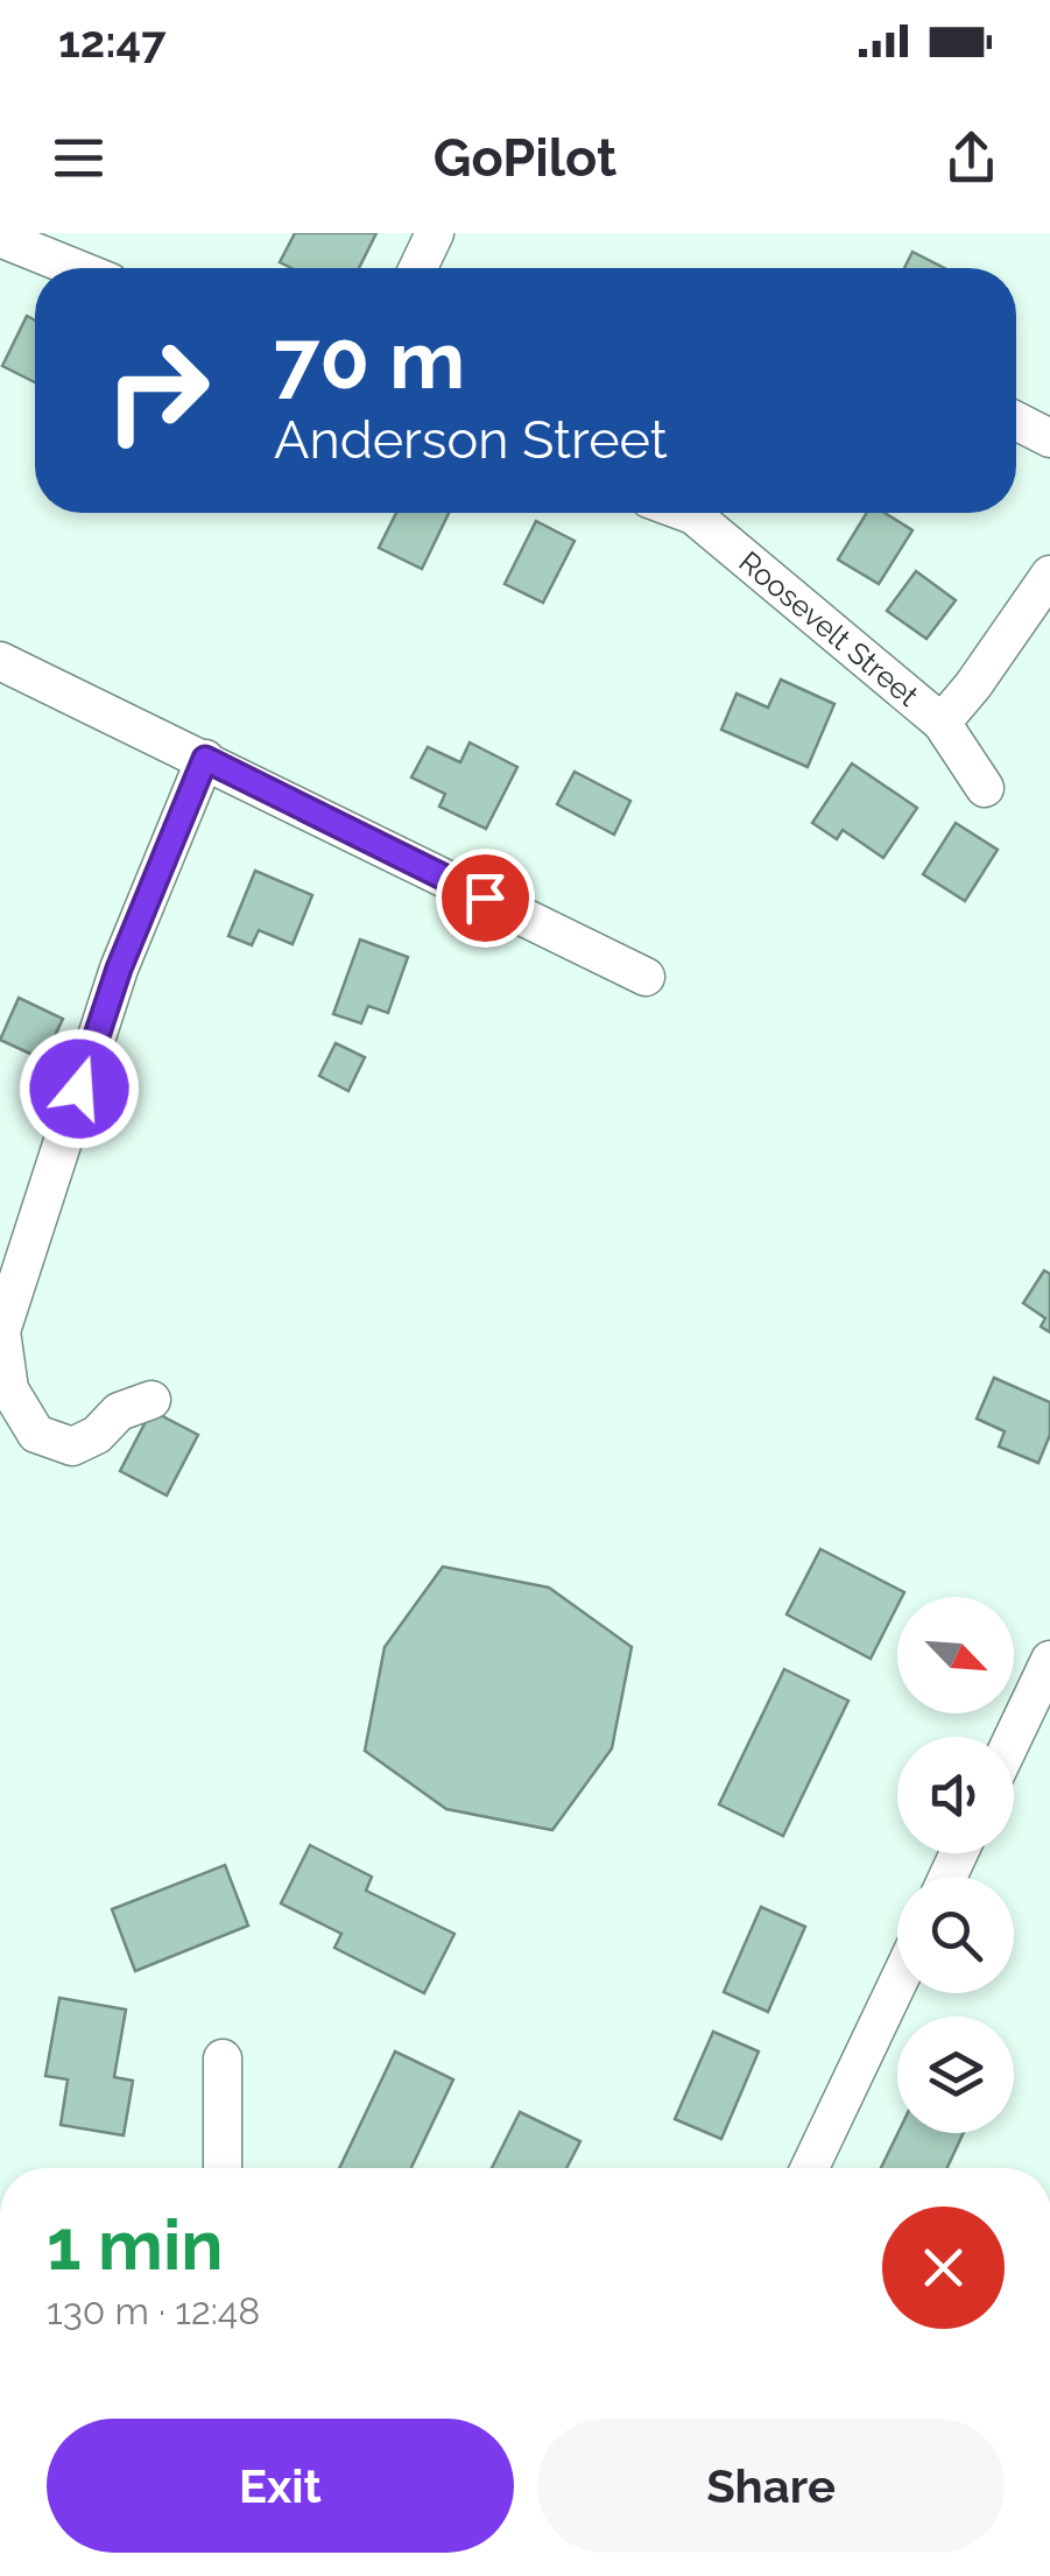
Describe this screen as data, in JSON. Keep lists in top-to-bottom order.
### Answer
{
  "streets": {
    "street": ["Roosevelt Street"]
  },
  "north": "bottom right",
  "page": {
    "status": "12:47",
    "header": "GoPilot",
    "turn": ["70 m", "Anderson Street"],
    "heading": ["1 min", "130 m · 12:48"],
    "buttons": ["Exit", "Share"]
  }
}
